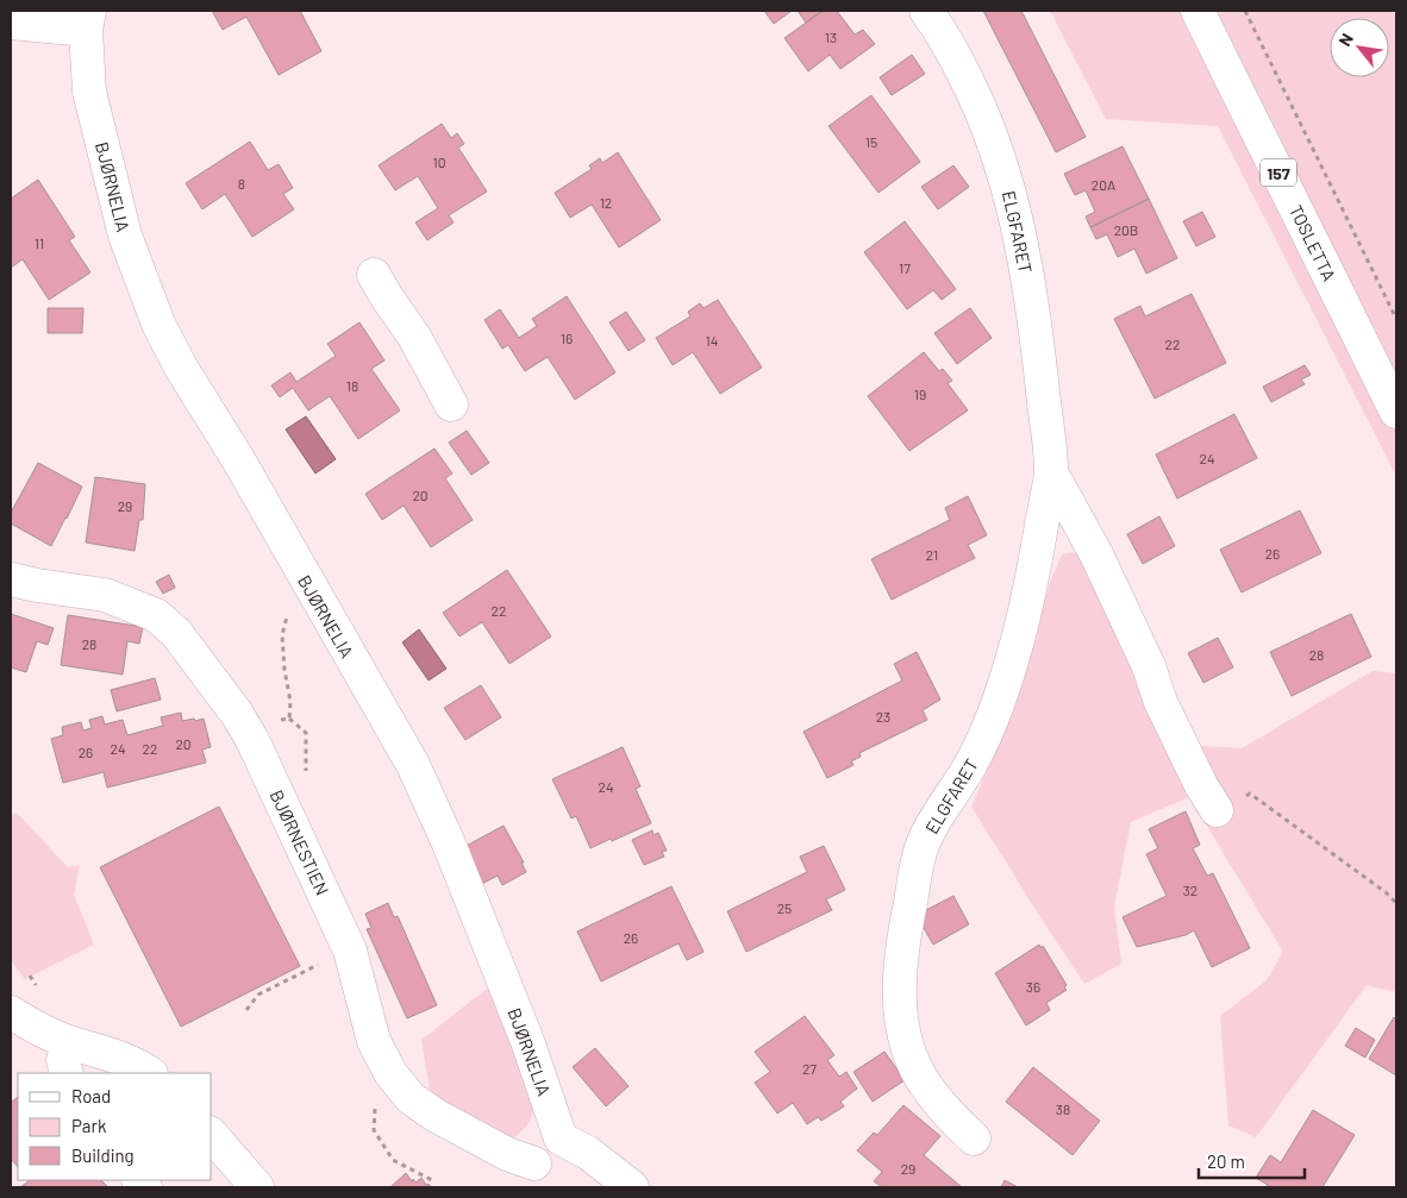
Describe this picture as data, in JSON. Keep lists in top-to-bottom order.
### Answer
{
  "streets": {
    "street": [
      "157",
      "BJØRNELIA",
      "ELGFARET",
      "TOSLETTA",
      "BJØRNESTIEN"
    ]
  },
  "house_numbers": [
    "13",
    "15",
    "10",
    "8",
    "20A",
    "12",
    "20B",
    "11",
    "17",
    "16",
    "14",
    "22",
    "18",
    "19",
    "24",
    "20",
    "29",
    "26",
    "21",
    "22",
    "28",
    "28",
    "23",
    "20",
    "24",
    "22",
    "26",
    "24",
    "32",
    "25",
    "26",
    "36",
    "27",
    "38",
    "29"
  ],
  "legend": ["Road", "Park", "Building"],
  "scale_bar": "20 m",
  "north": "top left"
}
